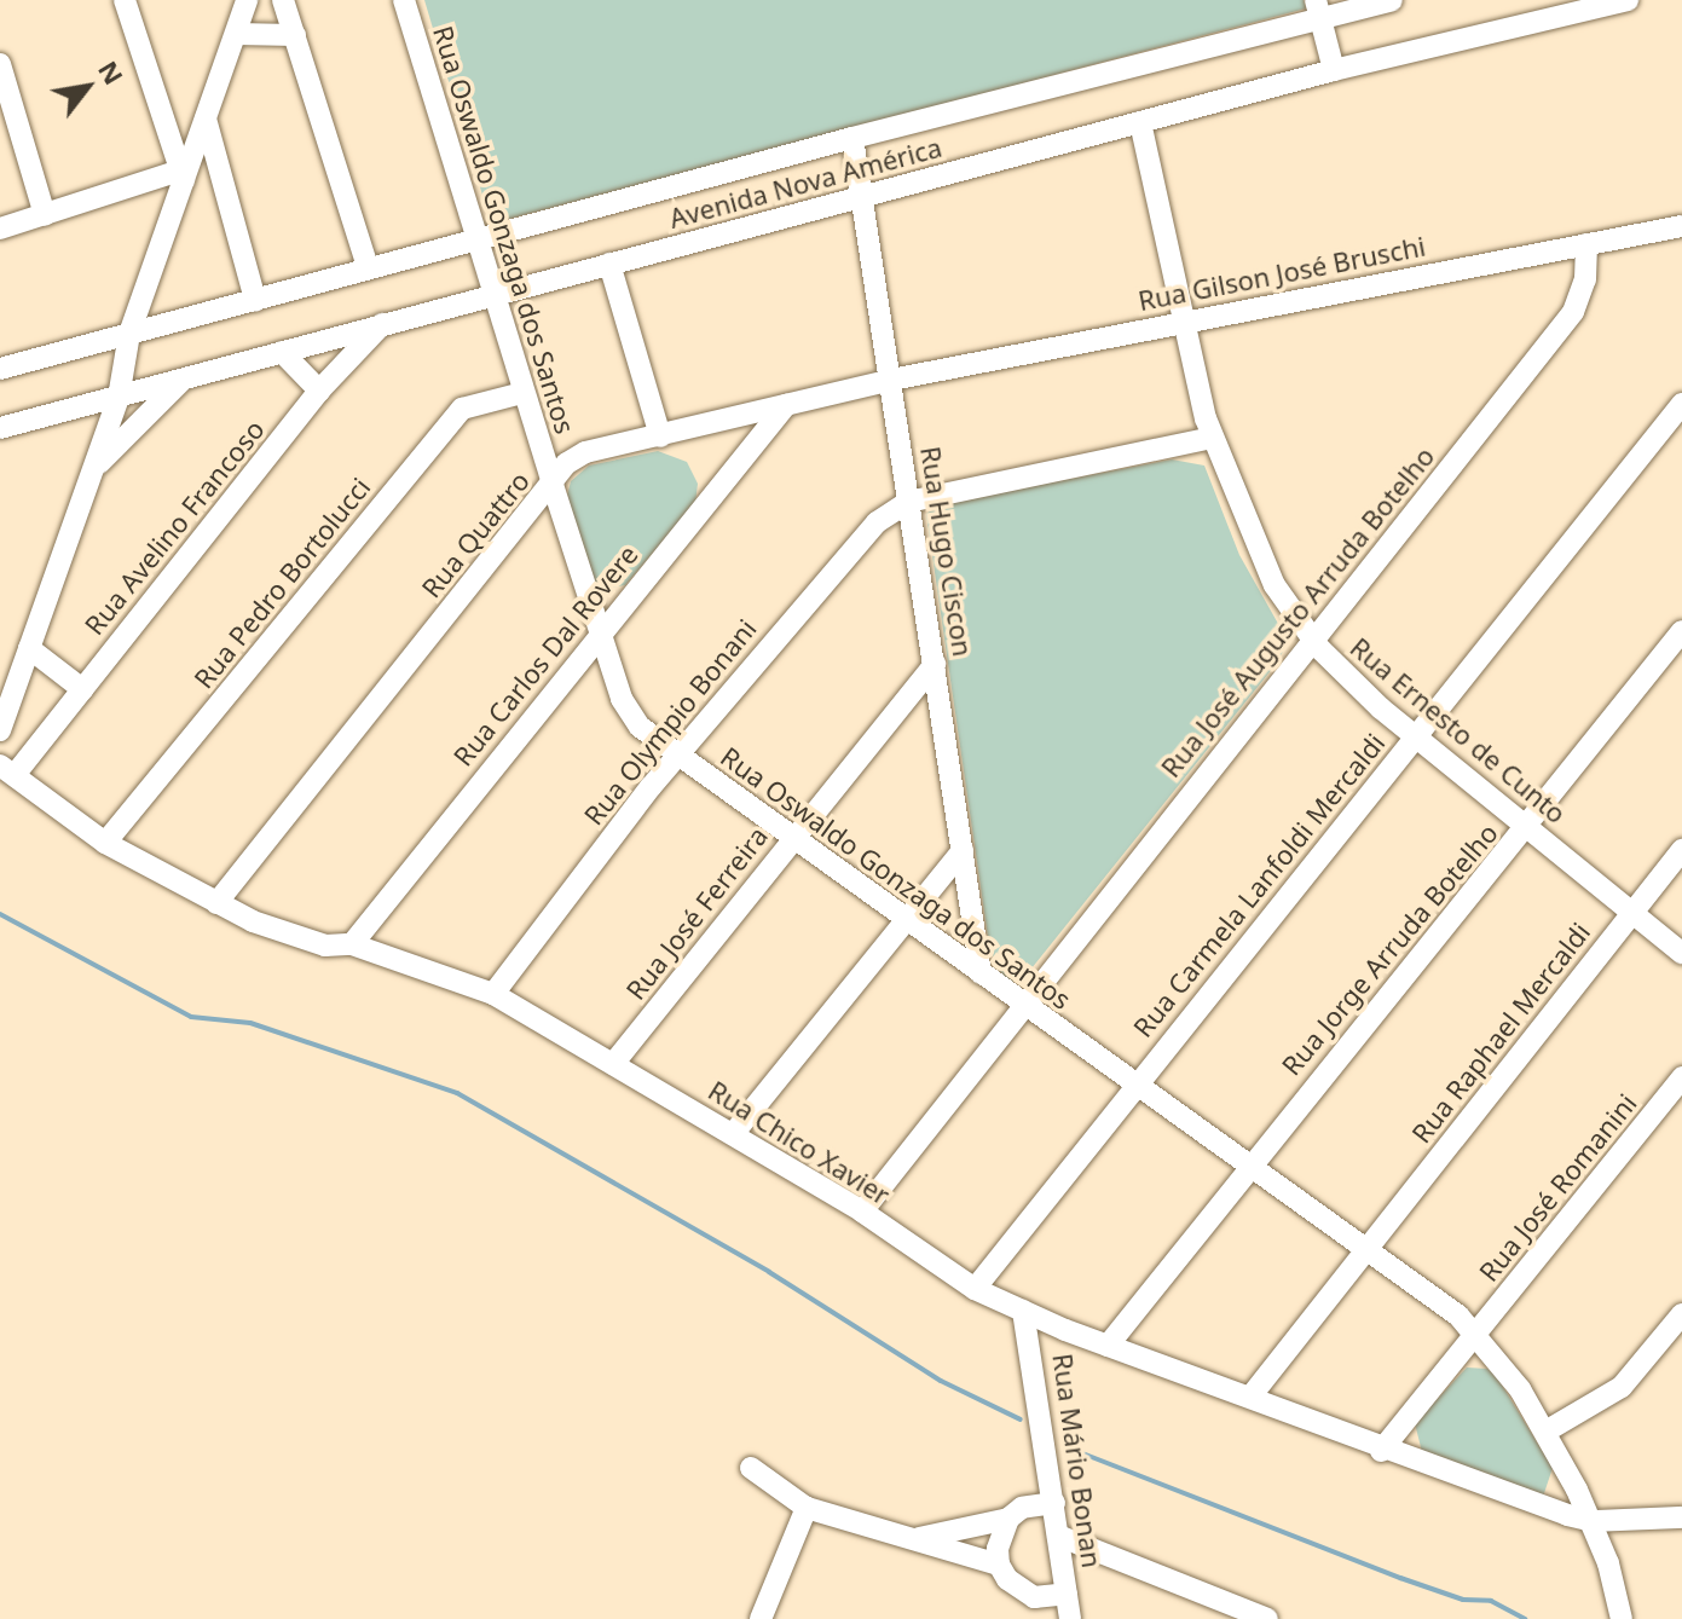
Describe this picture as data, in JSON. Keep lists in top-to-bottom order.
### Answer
{
  "streets": {
    "street": [
      "Avenida Nova América",
      "Rua Oswaldo Gonzaga dos Santos",
      "Rua Gilson José Bruschi",
      "Rua Avelino Francoso",
      "Rua Quattro",
      "Rua Hugo Ciscon",
      "Rua Pedro Bortolucci",
      "Rua José Augusto Arruda Botelho",
      "Rua Carlos Dal Rovere",
      "Rua Olympio Bonani",
      "Rua Ernesto de Cunto",
      "Rua Carmela Lanfoldi Mercaldi",
      "Rua José Ferreira",
      "Rua Jorge Arruda Botelho",
      "Rua Raphael Mercaldi",
      "Rua Chico Xavier",
      "Rua José Romanini",
      "Rua Mário Bonan"
    ]
  },
  "crossings": [
    ["Avenida Nova América", "Rua Oswaldo Gonzaga dos Santos"],
    ["Avenida Nova América", "Rua Avelino Francoso"],
    ["Avenida Nova América", "Rua Hugo Ciscon"],
    ["Avenida Nova América", "Rua Ernesto de Cunto"],
    ["Rua Oswaldo Gonzaga dos Santos", "Rua Quattro"],
    ["Rua Oswaldo Gonzaga dos Santos", "Rua Hugo Ciscon"],
    ["Rua Oswaldo Gonzaga dos Santos", "Rua Pedro Bortolucci"],
    ["Rua Oswaldo Gonzaga dos Santos", "Rua José Augusto Arruda Botelho"],
    ["Rua Oswaldo Gonzaga dos Santos", "Rua Carlos Dal Rovere"],
    ["Rua Oswaldo Gonzaga dos Santos", "Rua Olympio Bonani"],
    ["Rua Oswaldo Gonzaga dos Santos", "Rua Carmela Lanfoldi Mercaldi"],
    ["Rua Oswaldo Gonzaga dos Santos", "Rua José Ferreira"],
    ["Rua Oswaldo Gonzaga dos Santos", "Rua Jorge Arruda Botelho"],
    ["Rua Oswaldo Gonzaga dos Santos", "Rua Raphael Mercaldi"],
    ["Rua Oswaldo Gonzaga dos Santos", "Rua Chico Xavier"],
    ["Rua Oswaldo Gonzaga dos Santos", "Rua José Romanini"],
    ["Rua Gilson José Bruschi", "Rua Quattro"],
    ["Rua Gilson José Bruschi", "Rua Hugo Ciscon"],
    ["Rua Gilson José Bruschi", "Rua José Augusto Arruda Botelho"],
    ["Rua Gilson José Bruschi", "Rua Ernesto de Cunto"],
    ["Rua Avelino Francoso", "Rua Chico Xavier"],
    ["Rua Quattro", "Rua Hugo Ciscon"],
    ["Rua Quattro", "Rua Carlos Dal Rovere"],
    ["Rua Quattro", "Rua Chico Xavier"],
    ["Rua Hugo Ciscon", "Rua Olympio Bonani"],
    ["Rua Hugo Ciscon", "Rua José Ferreira"],
    ["Rua Pedro Bortolucci", "Rua Chico Xavier"],
    ["Rua José Augusto Arruda Botelho", "Rua Ernesto de Cunto"],
    ["Rua José Augusto Arruda Botelho", "Rua Chico Xavier"],
    ["Rua Carlos Dal Rovere", "Rua Chico Xavier"],
    ["Rua Olympio Bonani", "Rua Chico Xavier"],
    ["Rua Ernesto de Cunto", "Rua Carmela Lanfoldi Mercaldi"],
    ["Rua Ernesto de Cunto", "Rua Jorge Arruda Botelho"],
    ["Rua Ernesto de Cunto", "Rua Raphael Mercaldi"],
    ["Rua Carmela Lanfoldi Mercaldi", "Rua Chico Xavier"],
    ["Rua José Ferreira", "Rua Chico Xavier"],
    ["Rua Jorge Arruda Botelho", "Rua Chico Xavier"],
    ["Rua Raphael Mercaldi", "Rua Chico Xavier"],
    ["Rua Chico Xavier", "Rua José Romanini"],
    ["Rua Chico Xavier", "Rua Mário Bonan"]
  ],
  "north": "top right"
}
